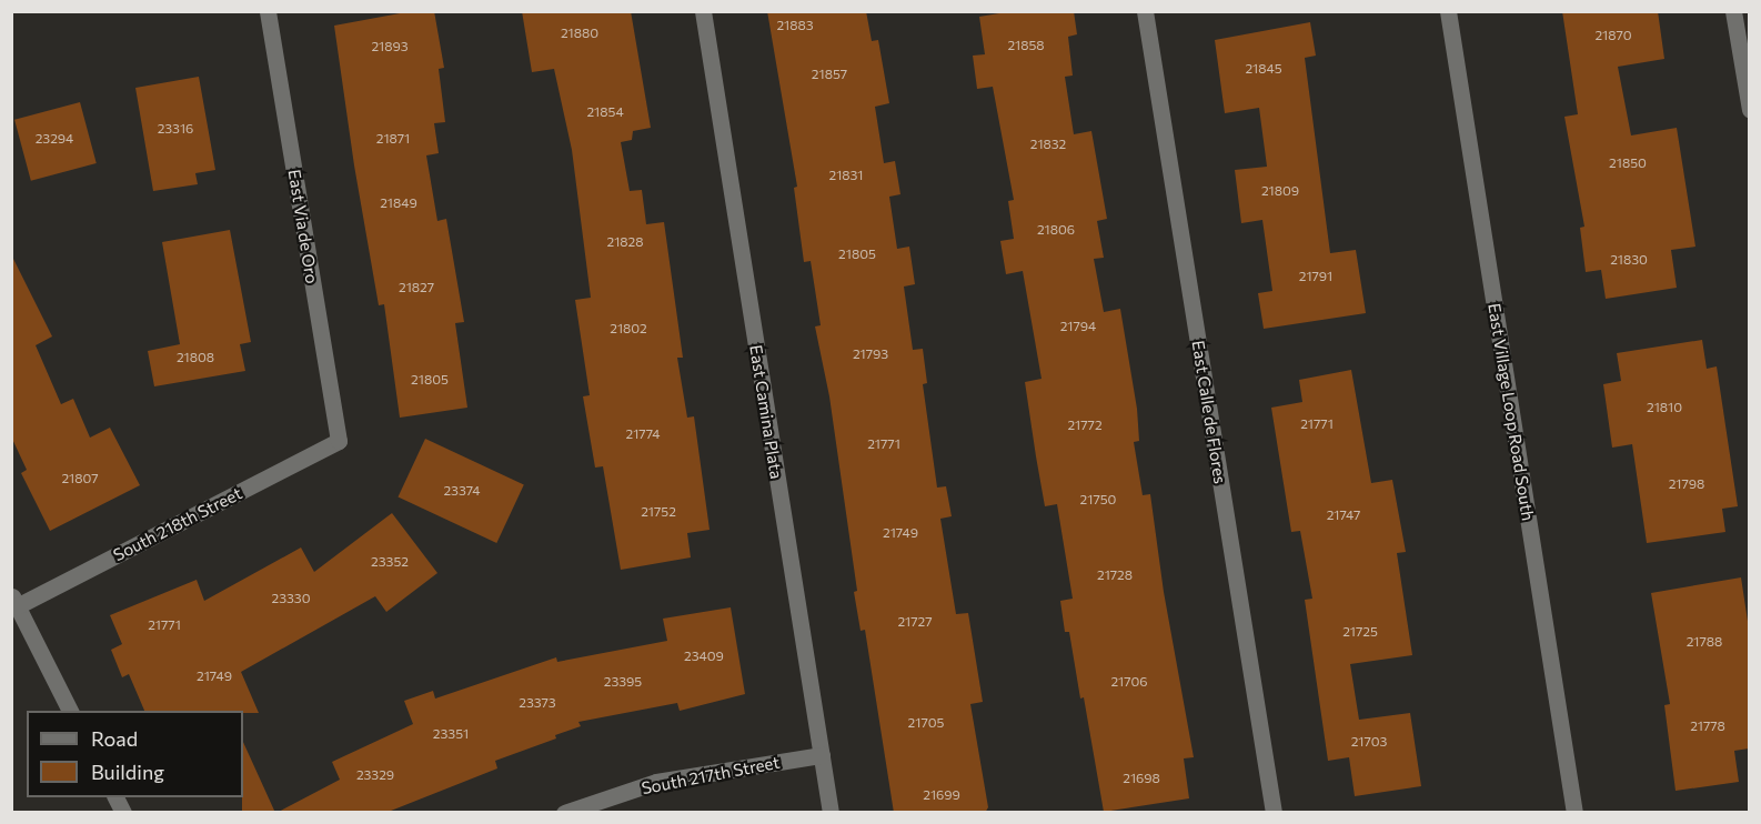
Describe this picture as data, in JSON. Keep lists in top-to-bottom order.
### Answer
{
  "streets": {
    "street": [
      "East Via de Oro",
      "East Camina Plata",
      "East Calle de Flores",
      "East Village Loop Road South",
      "South 218th Street",
      "South 217th Street"
    ]
  },
  "crossings": [
    ["East Via de Oro", "South 218th Street"],
    ["East Camina Plata", "South 217th Street"]
  ],
  "house_numbers": [
    "21883",
    "21880",
    "21870",
    "21858",
    "21893",
    "21845",
    "21857",
    "21854",
    "23316",
    "23294",
    "21871",
    "21832",
    "21850",
    "21831",
    "21809",
    "21849",
    "21806",
    "21828",
    "21805",
    "21830",
    "21791",
    "21827",
    "21794",
    "21802",
    "21793",
    "21808",
    "21805",
    "21810",
    "21771",
    "21772",
    "21774",
    "21771",
    "21807",
    "21798",
    "23374",
    "21750",
    "21752",
    "21747",
    "21749",
    "23352",
    "21728",
    "23330",
    "21727",
    "21771",
    "21725",
    "21788",
    "23409",
    "21749",
    "23395",
    "21706",
    "23373",
    "21705",
    "21778",
    "23351",
    "21703",
    "23329",
    "21698",
    "21699"
  ],
  "legend": ["Road", "Building"]
}
